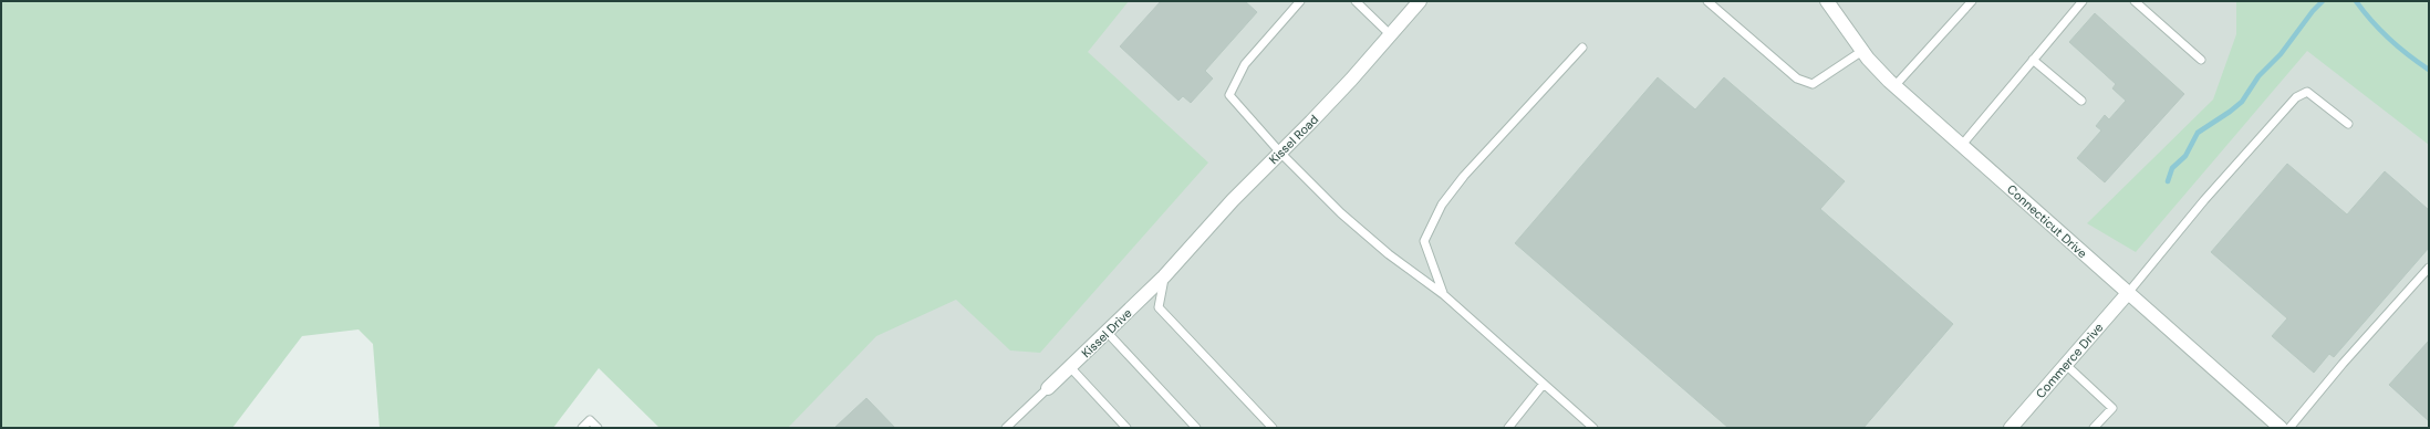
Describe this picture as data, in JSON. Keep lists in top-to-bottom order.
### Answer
{
  "streets": {
    "street": [
      "Kissel Road",
      "Connecticut Drive",
      "Kissel Drive",
      "Commerce Drive"
    ]
  },
  "crossings": [
    ["Kissel Road", "Kissel Drive"],
    ["Connecticut Drive", "Commerce Drive"]
  ]
}
